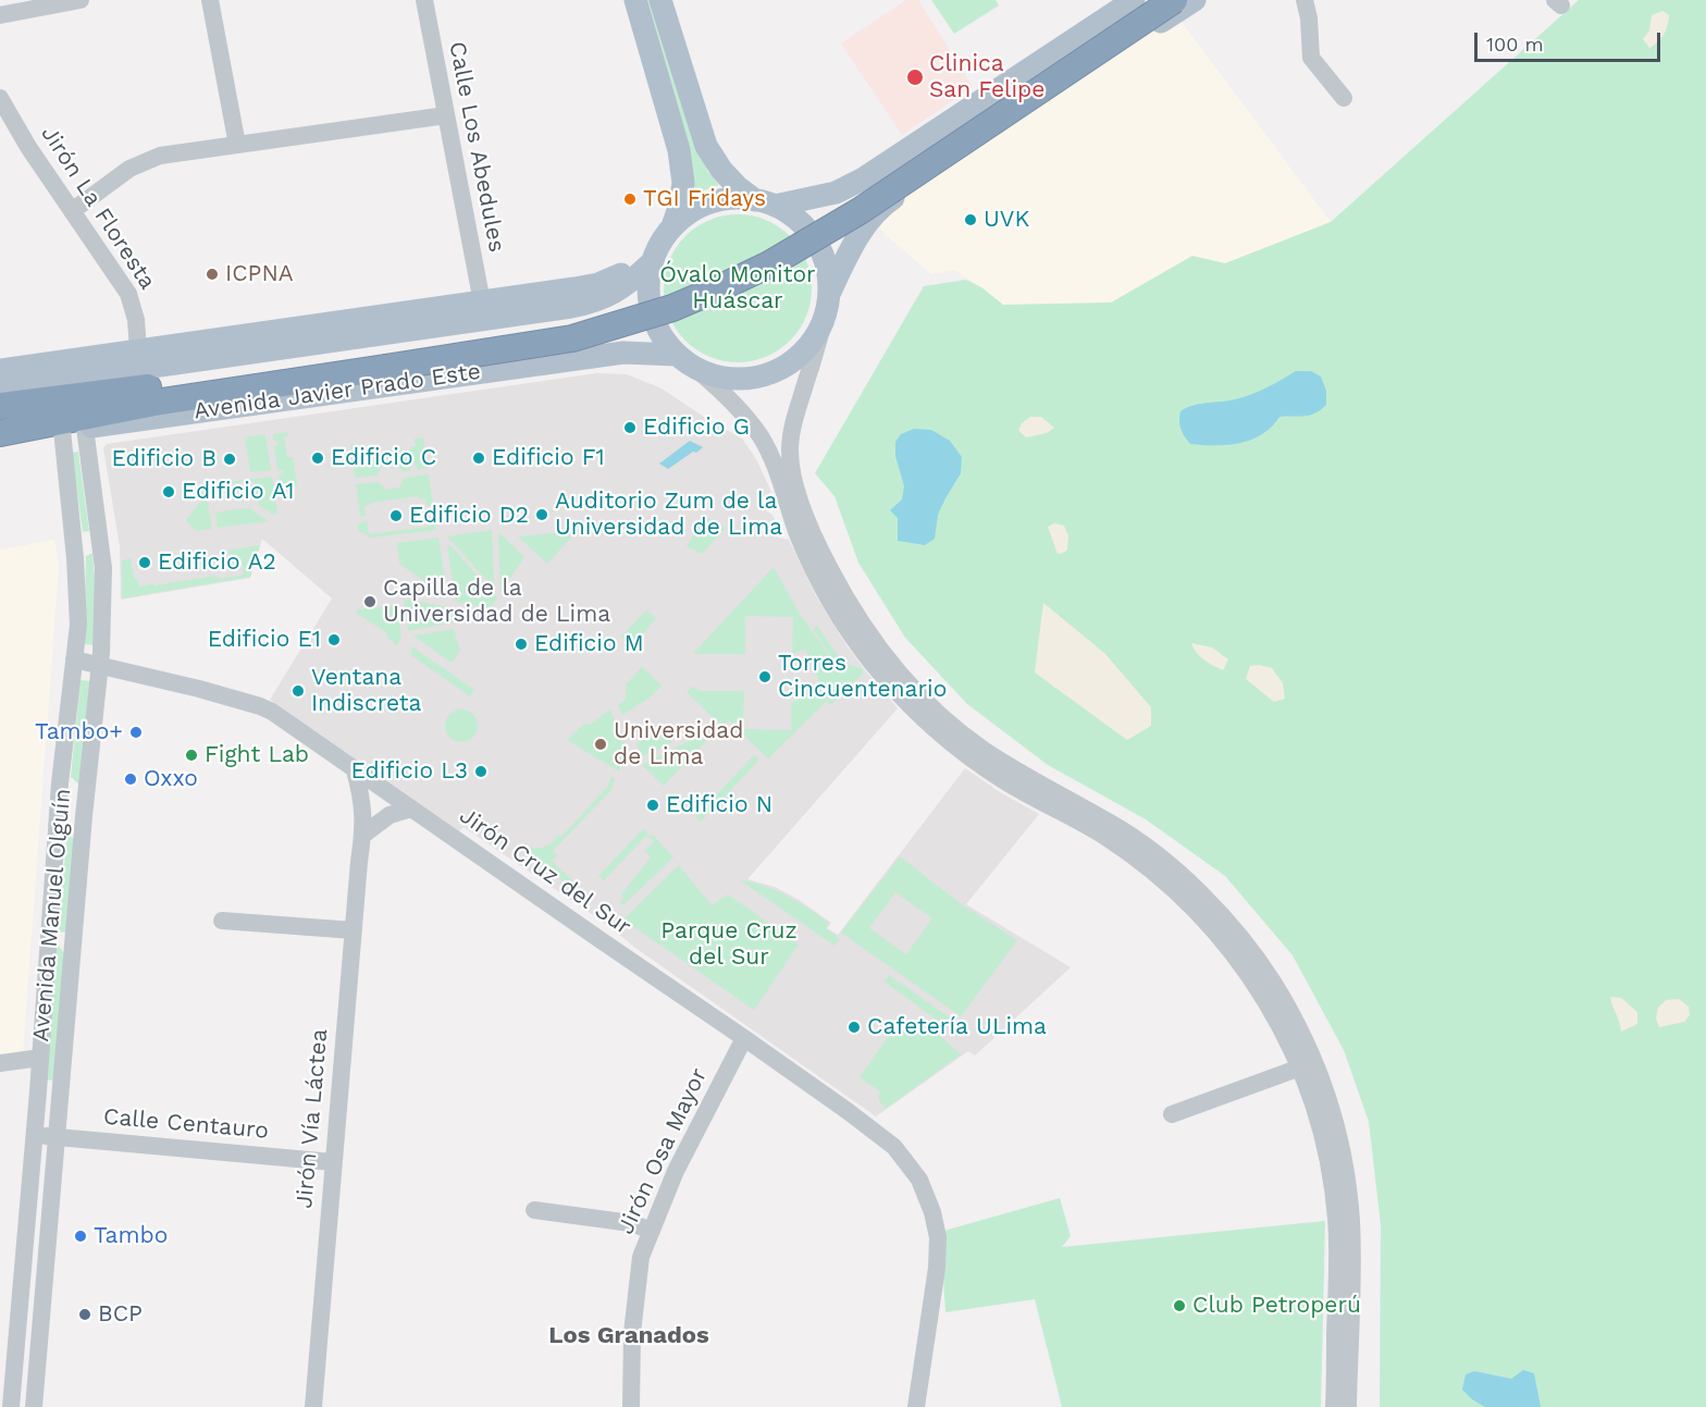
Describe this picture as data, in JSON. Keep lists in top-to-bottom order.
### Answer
{
  "streets": {
    "main road": ["Avenida Javier Prado Este"],
    "street": [
      "Calle Los Abedules",
      "Jirón La Floresta",
      "Jirón Cruz del Sur",
      "Avenida Manuel Olguín",
      "Jirón Vía Láctea",
      "Calle Centauro",
      "Jirón Osa Mayor"
    ]
  },
  "crossings": [
    ["Avenida Javier Prado Este", "Avenida Manuel Olguín"],
    ["Jirón Cruz del Sur", "Avenida Manuel Olguín"],
    ["Jirón Cruz del Sur", "Jirón Vía Láctea"],
    ["Jirón Cruz del Sur", "Jirón Osa Mayor"],
    ["Avenida Manuel Olguín", "Calle Centauro"],
    ["Jirón Vía Láctea", "Calle Centauro"]
  ],
  "districts": ["Los Granados"],
  "parks": ["Óvalo Monitor Huáscar", "Parque Cruz del Sur"],
  "places": [
    "Clinica San Felipe",
    "TGI Fridays",
    "UVK",
    "ICPNA",
    "Edificio G",
    "Edificio C",
    "Edificio F1",
    "Edificio B",
    "Edificio A1",
    "Auditorio Zum de la Universidad de Lima",
    "Edificio D2",
    "Edificio A2",
    "Capilla de la Universidad de Lima",
    "Edificio E1",
    "Edificio M",
    "Torres Cincuentenario",
    "Ventana Indiscreta",
    "Tambo+",
    "Universidad de Lima",
    "Fight Lab",
    "Edificio L3",
    "Oxxo",
    "Edificio N",
    "Cafetería ULima",
    "Tambo",
    "Club Petroperú",
    "BCP"
  ],
  "scale_bar": "100 m"
}
